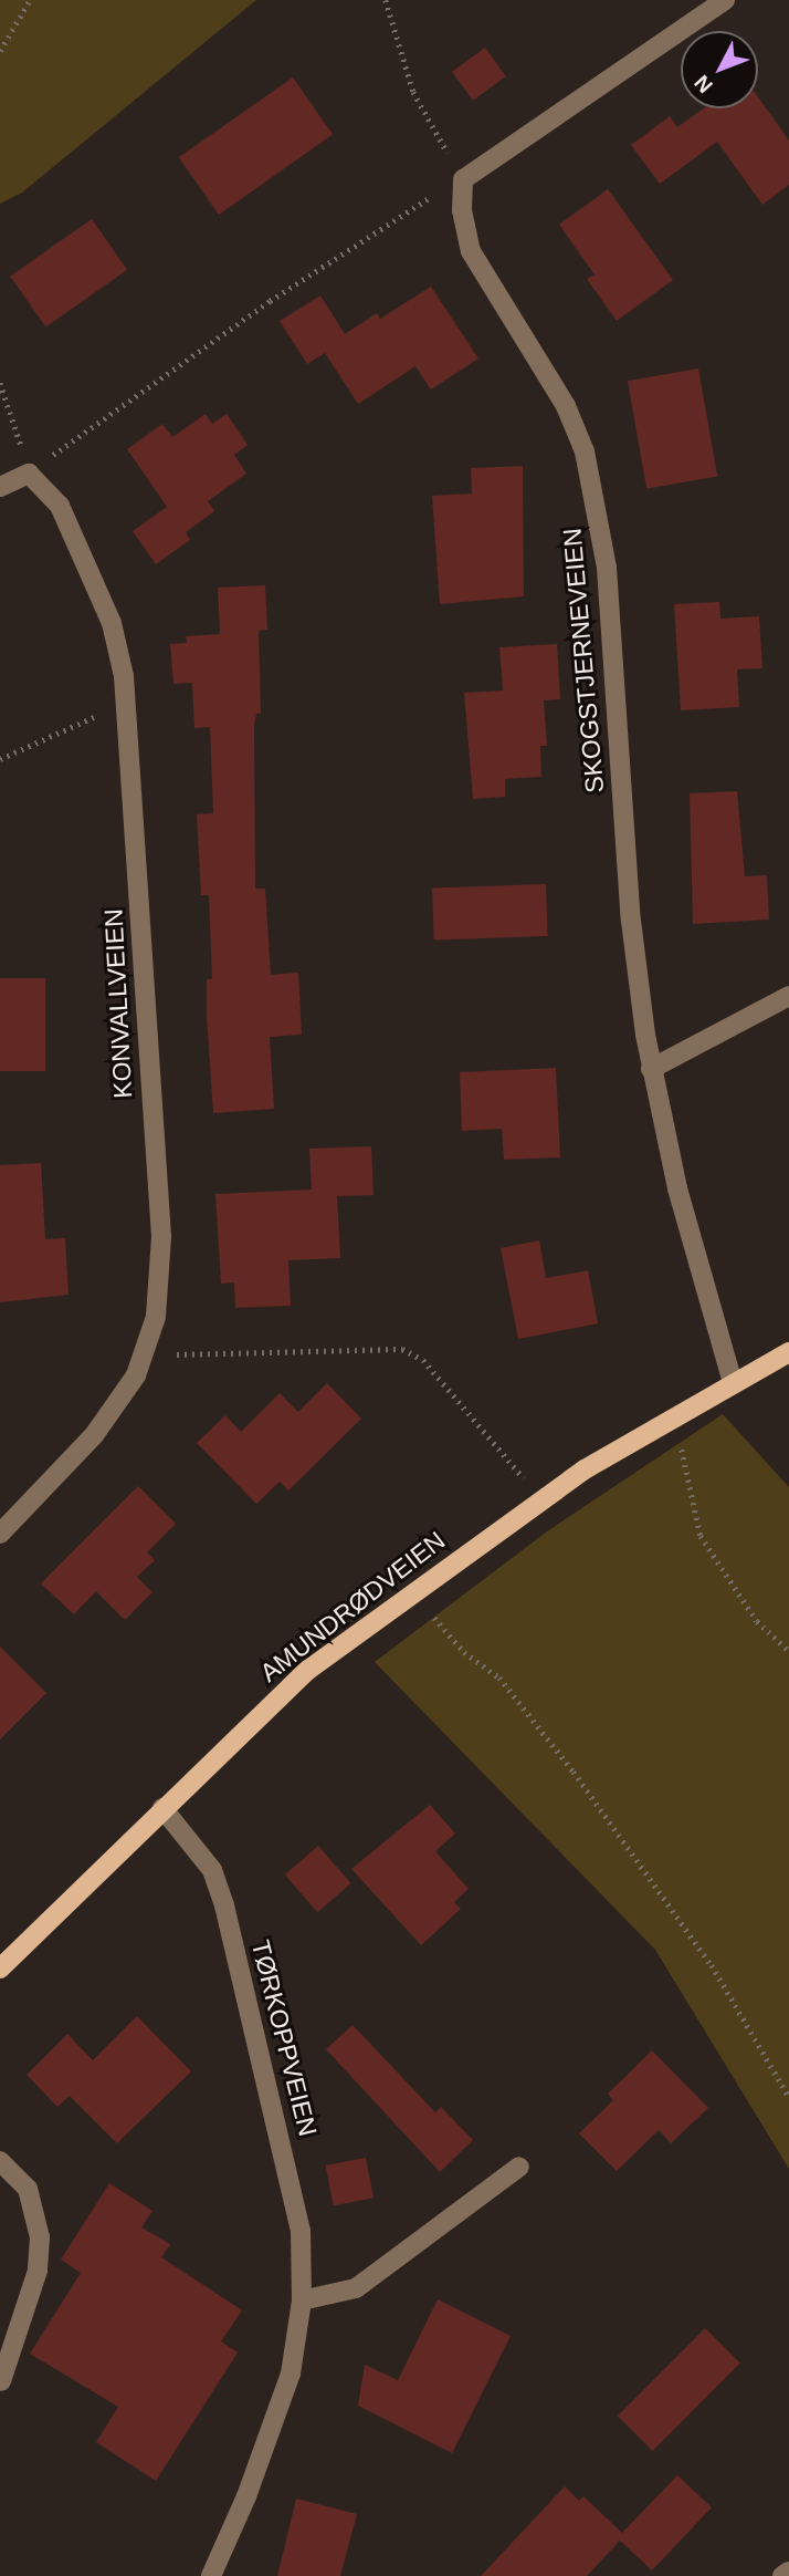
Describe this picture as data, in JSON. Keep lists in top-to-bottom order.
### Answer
{
  "streets": {
    "main road": ["AMUNDRØDVEIEN"],
    "street": ["SKOGSTJERNEVEIEN", "KONVALLVEIEN", "TØRKOPPVEIEN"]
  },
  "crossings": [
    ["SKOGSTJERNEVEIEN", "AMUNDRØDVEIEN"],
    ["AMUNDRØDVEIEN", "TØRKOPPVEIEN"]
  ],
  "north": "bottom left"
}
